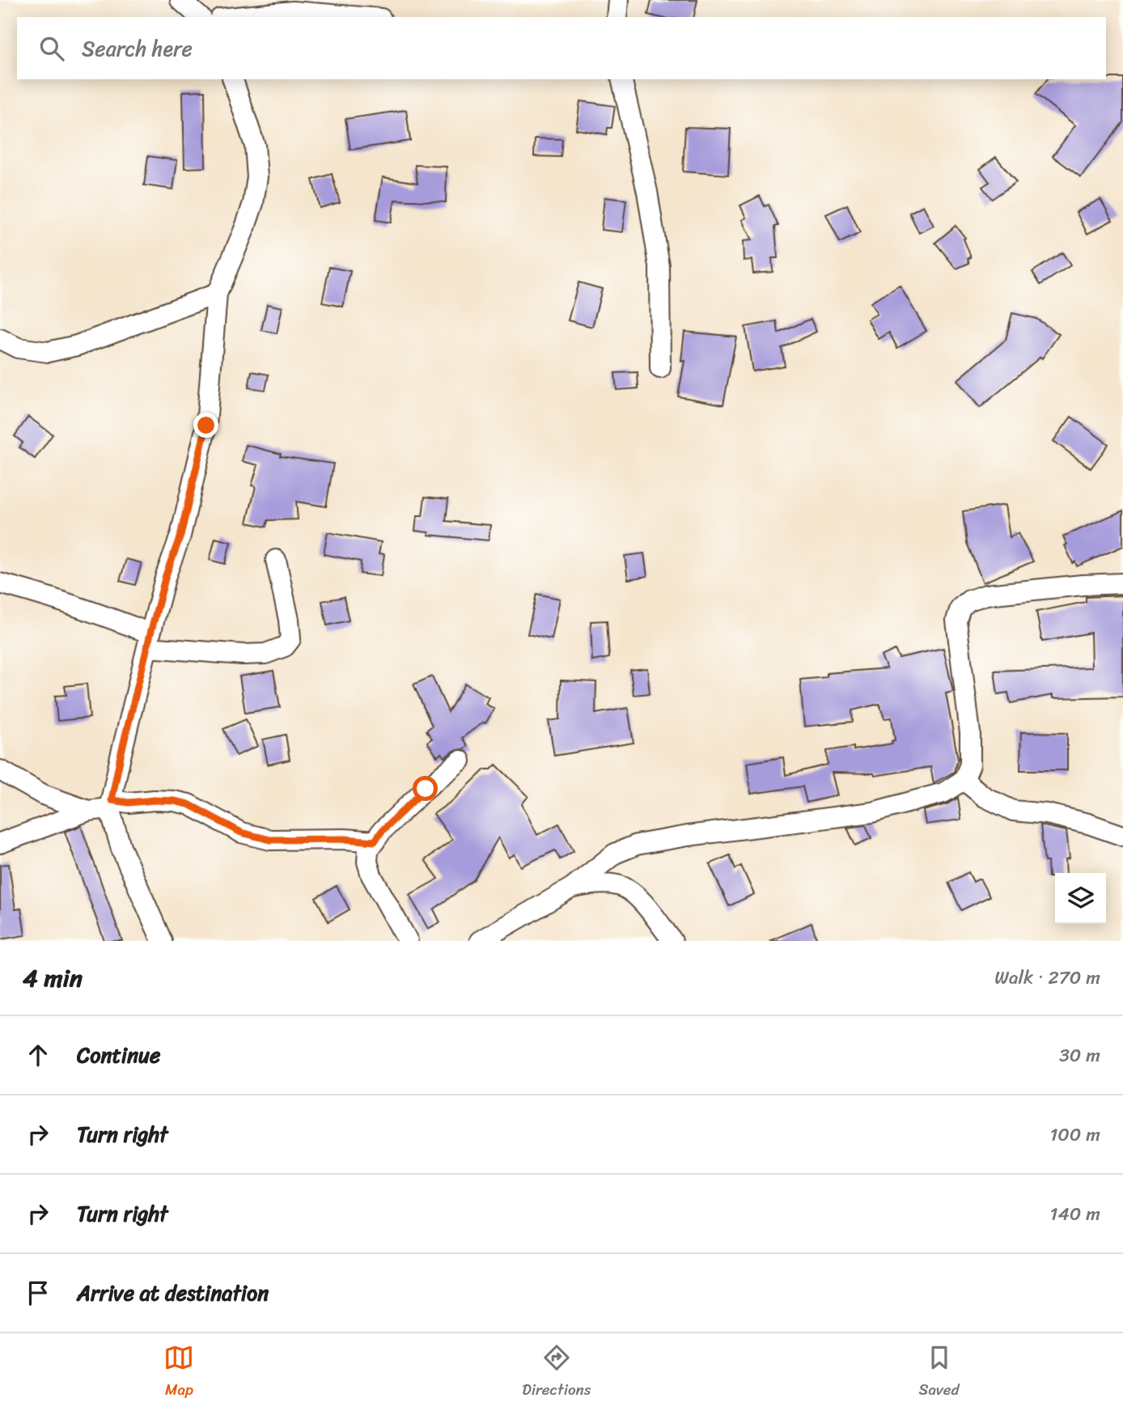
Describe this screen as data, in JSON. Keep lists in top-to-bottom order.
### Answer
{
  "page": {
    "search": "Search here",
    "heading": ["4 min", "Walk · 270 m"],
    "list": [
      ["Continue", "30 m"],
      ["Turn right", "100 m"],
      ["Turn right", "140 m"],
      "Arrive at destination"
    ],
    "nav": ["Map", "Directions", "Saved"]
  }
}
